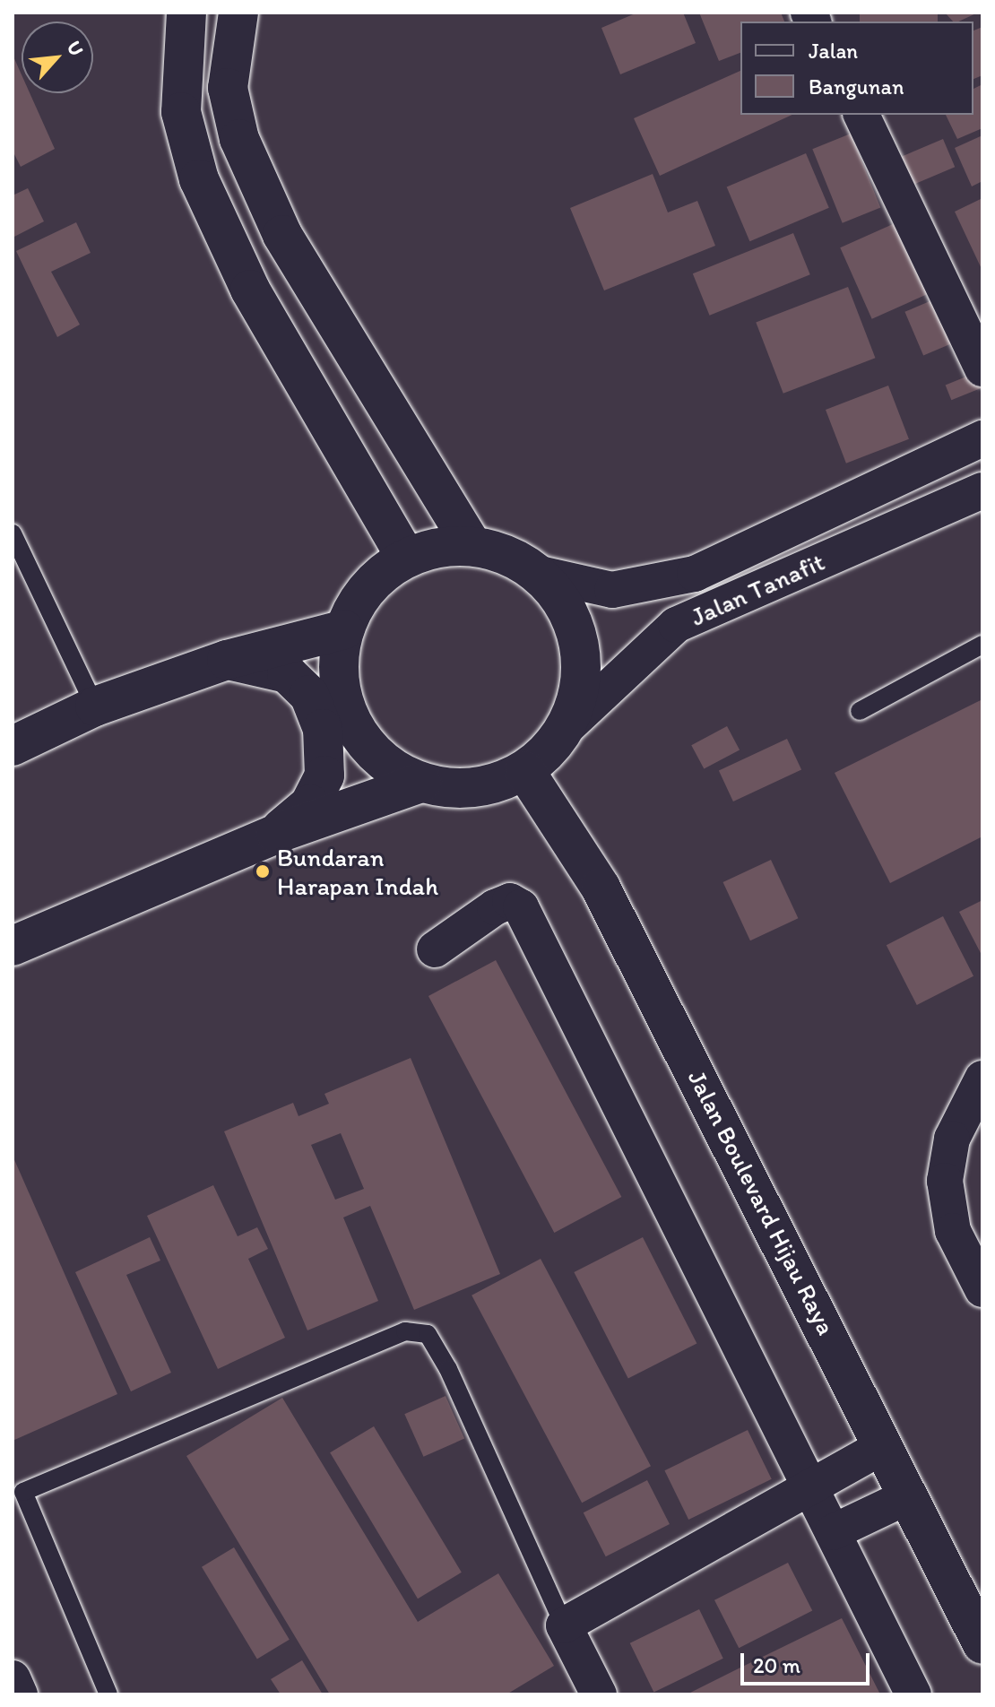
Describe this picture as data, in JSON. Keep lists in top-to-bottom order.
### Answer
{
  "streets": {
    "street": ["Jalan Tanafit", "Jalan Boulevard Hijau Raya"]
  },
  "crossings": [
    ["Jalan Tanafit", "Jalan Boulevard Hijau Raya"]
  ],
  "places": ["Bundaran Harapan Indah"],
  "legend": ["Jalan", "Bangunan"],
  "scale_bar": "20 m",
  "north": "top right"
}
